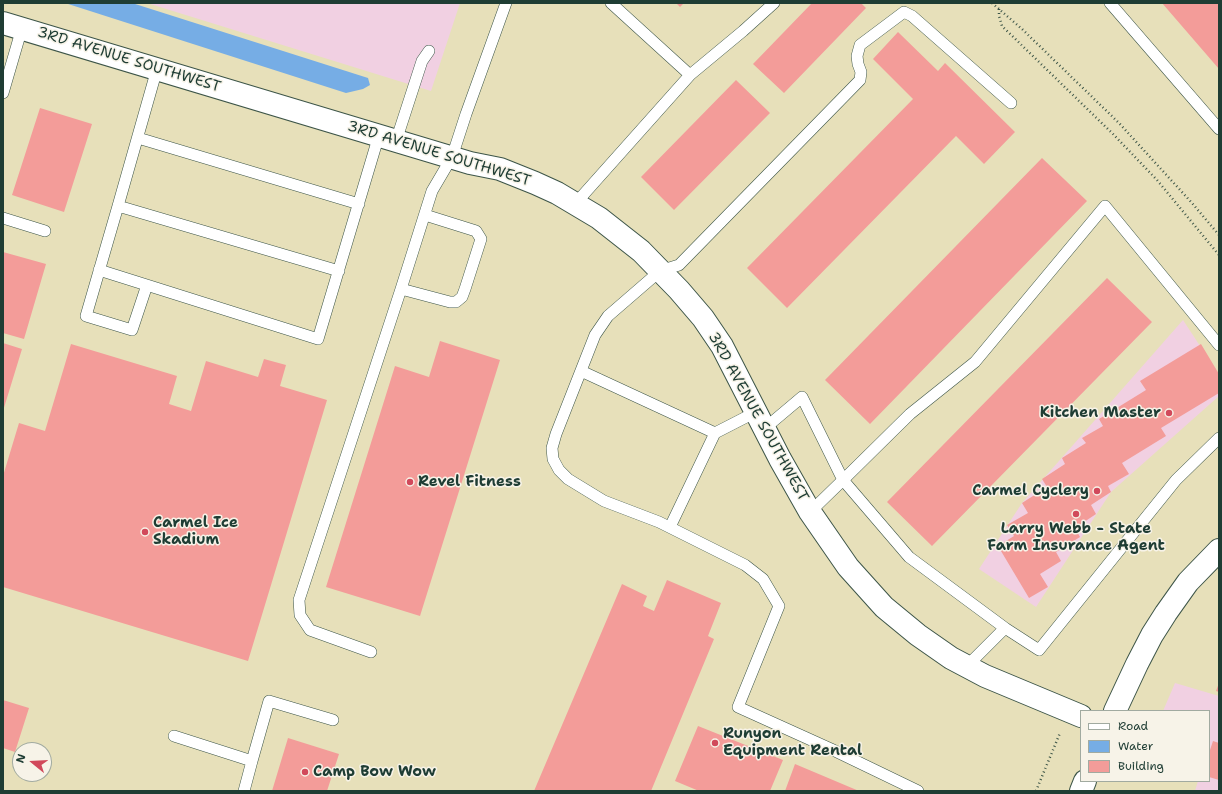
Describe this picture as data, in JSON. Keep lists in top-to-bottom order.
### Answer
{
  "streets": {
    "street": ["3RD AVENUE SOUTHWEST"]
  },
  "places": [
    "Kitchen Master",
    "Revel Fitness",
    "Carmel Cyclery",
    "Larry Webb - State Farm Insurance Agent",
    "Carmel Ice Skadium",
    "Runyon Equipment Rental",
    "Camp Bow Wow"
  ],
  "legend": ["Road", "Water", "Building"],
  "north": "left"
}
